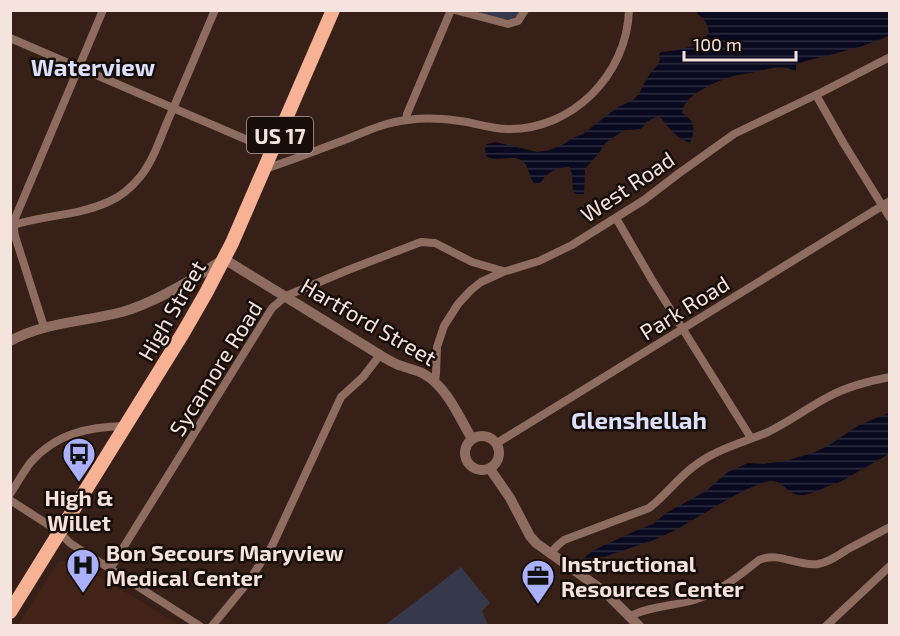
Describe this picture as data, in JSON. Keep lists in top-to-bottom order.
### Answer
{
  "streets": {
    "main road": ["US 17", "High Street"],
    "street": [
      "West Road",
      "Park Road",
      "Hartford Street",
      "Sycamore Road"
    ]
  },
  "crossings": [
    ["West Road", "Hartford Street"],
    ["West Road", "Sycamore Road"],
    ["Park Road", "Hartford Street"],
    ["High Street", "Hartford Street"],
    ["Hartford Street", "Sycamore Road"]
  ],
  "districts": ["Waterview", "Glenshellah"],
  "places": {
    "bus stop": ["High & Willet"],
    "hospital": ["Bon Secours Maryview Medical Center"],
    "office": ["Instructional Resources Center"]
  },
  "scale_bar": "100 m"
}
